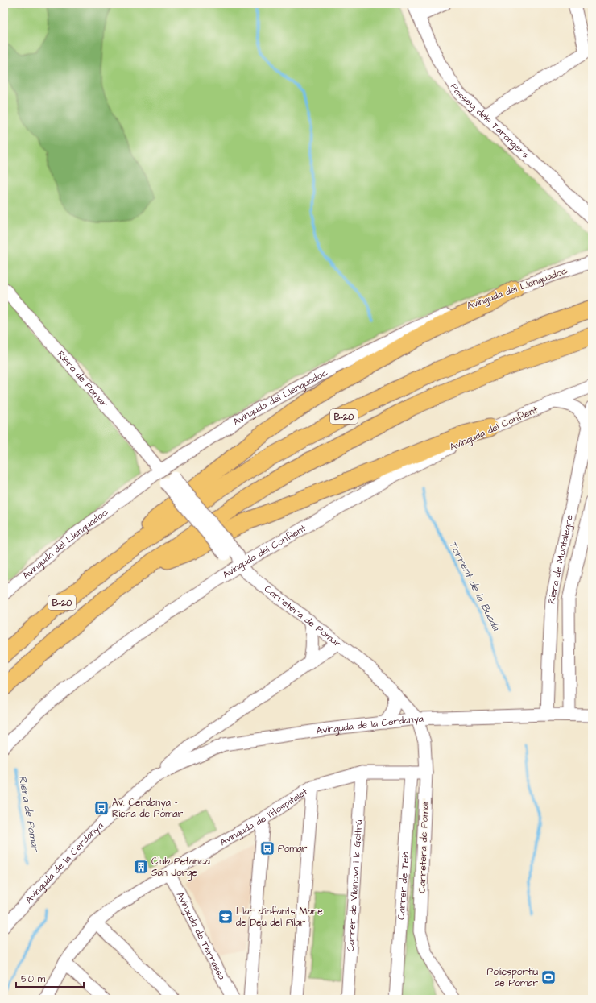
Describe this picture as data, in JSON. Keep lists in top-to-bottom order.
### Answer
{
  "streets": {
    "highway": ["B-20"],
    "street": [
      "Passeig dels Tarongers",
      "Avinguda del Llenguadoc",
      "Riera de Pomar",
      "Avinguda del Conflent",
      "Riera de Montalegre",
      "Carretera de Pomar",
      "Avinguda de la Cerdanya",
      "Avinguda de l'Hospitalet",
      "Carrer de Vilanova i la Geltrú",
      "Carrer de Teià",
      "Avinguda de Terrassa"
    ]
  },
  "crossings": [
    ["Avinguda del Llenguadoc", "Riera de Pomar"],
    ["Avinguda del Llenguadoc", "Carretera de Pomar"],
    ["Riera de Pomar", "Carretera de Pomar"],
    ["Avinguda del Conflent", "Carretera de Pomar"],
    ["Riera de Montalegre", "Avinguda de la Cerdanya"],
    ["Carretera de Pomar", "Avinguda de la Cerdanya"],
    ["Carretera de Pomar", "Avinguda de l'Hospitalet"],
    ["Avinguda de l'Hospitalet", "Carrer de Vilanova i la Geltrú"],
    ["Avinguda de l'Hospitalet", "Carrer de Teià"],
    ["Avinguda de l'Hospitalet", "Avinguda de Terrassa"]
  ],
  "water": ["Torrent de la Buada", "Riera de Pomar"],
  "places": {
    "bus stop": ["Av. Cerdanya - Riera de Pomar", "Pomar"],
    "building": ["Club Petanca San Jorge"],
    "school or university": ["Llar d'infants Mare de Déu del Pilar"],
    "sports": ["Poliesportiu de Pomar"]
  },
  "scale_bar": "50 m"
}
